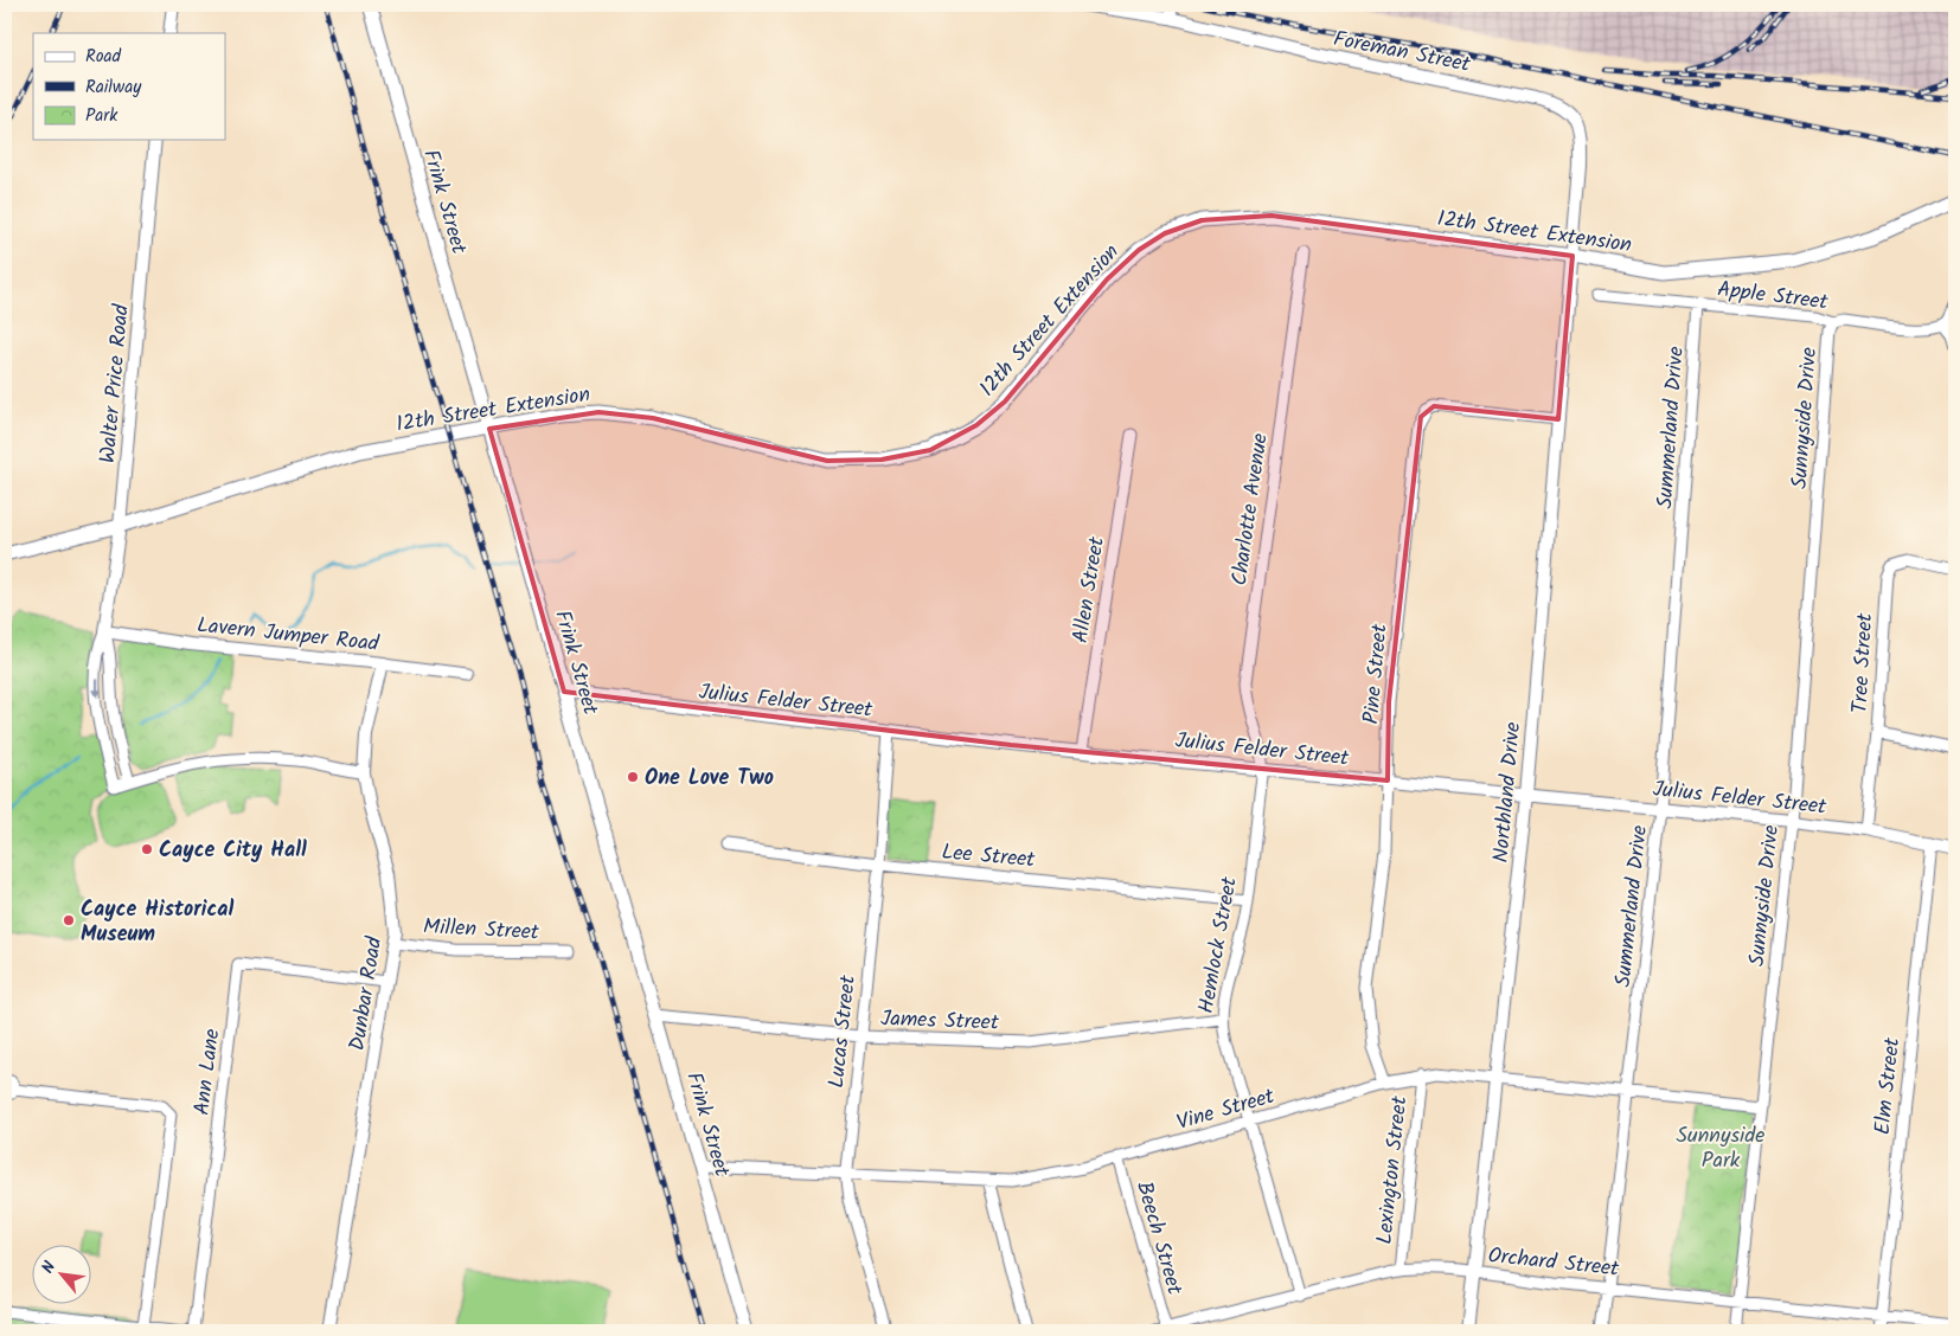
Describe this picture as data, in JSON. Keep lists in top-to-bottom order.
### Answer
{
  "streets": {
    "main road": ["Frink Street", "12th Street Extension"],
    "street": [
      "Foreman Street",
      "Apple Street",
      "Walter Price Road",
      "Sunnyside Drive",
      "Summerland Drive",
      "Charlotte Avenue",
      "Allen Street",
      "Lavern Jumper Road",
      "Tree Street",
      "Pine Street",
      "Julius Felder Street",
      "Northland Drive",
      "Lee Street",
      "Millen Street",
      "Hemlock Street",
      "Dunbar Road",
      "James Street",
      "Lucas Street",
      "Ann Lane",
      "Elm Street",
      "Vine Street",
      "Lexington Street",
      "Beech Street",
      "Orchard Street"
    ]
  },
  "crossings": [
    ["Foreman Street", "12th Street Extension"],
    ["Foreman Street", "Northland Drive"],
    ["Frink Street", "12th Street Extension"],
    ["Frink Street", "Julius Felder Street"],
    ["Frink Street", "James Street"],
    ["Frink Street", "Vine Street"],
    ["12th Street Extension", "Walter Price Road"],
    ["12th Street Extension", "Northland Drive"],
    ["Apple Street", "Sunnyside Drive"],
    ["Apple Street", "Summerland Drive"],
    ["Walter Price Road", "Lavern Jumper Road"],
    ["Sunnyside Drive", "Julius Felder Street"],
    ["Sunnyside Drive", "Vine Street"],
    ["Sunnyside Drive", "Orchard Street"],
    ["Summerland Drive", "Julius Felder Street"],
    ["Summerland Drive", "Vine Street"],
    ["Summerland Drive", "Orchard Street"],
    ["Charlotte Avenue", "Julius Felder Street"],
    ["Charlotte Avenue", "Hemlock Street"],
    ["Allen Street", "Julius Felder Street"],
    ["Lavern Jumper Road", "Dunbar Road"],
    ["Tree Street", "Julius Felder Street"],
    ["Pine Street", "Julius Felder Street"],
    ["Pine Street", "Northland Drive"],
    ["Pine Street", "Vine Street"],
    ["Julius Felder Street", "Northland Drive"],
    ["Julius Felder Street", "Hemlock Street"],
    ["Julius Felder Street", "Lucas Street"],
    ["Julius Felder Street", "Elm Street"],
    ["Northland Drive", "Vine Street"],
    ["Northland Drive", "Orchard Street"],
    ["Lee Street", "Hemlock Street"],
    ["Lee Street", "Lucas Street"],
    ["Millen Street", "Dunbar Road"],
    ["Hemlock Street", "James Street"],
    ["Hemlock Street", "Vine Street"],
    ["Hemlock Street", "Orchard Street"],
    ["Dunbar Road", "Ann Lane"],
    ["James Street", "Lucas Street"],
    ["Lucas Street", "Vine Street"],
    ["Elm Street", "Orchard Street"],
    ["Vine Street", "Lexington Street"],
    ["Vine Street", "Beech Street"],
    ["Lexington Street", "Orchard Street"],
    ["Beech Street", "Orchard Street"]
  ],
  "parks": ["Sunnyside Park"],
  "places": ["One Love Two", "Cayce City Hall", "Cayce Historical Museum"],
  "legend": ["Road", "Railway", "Park"],
  "north": "top left"
}
